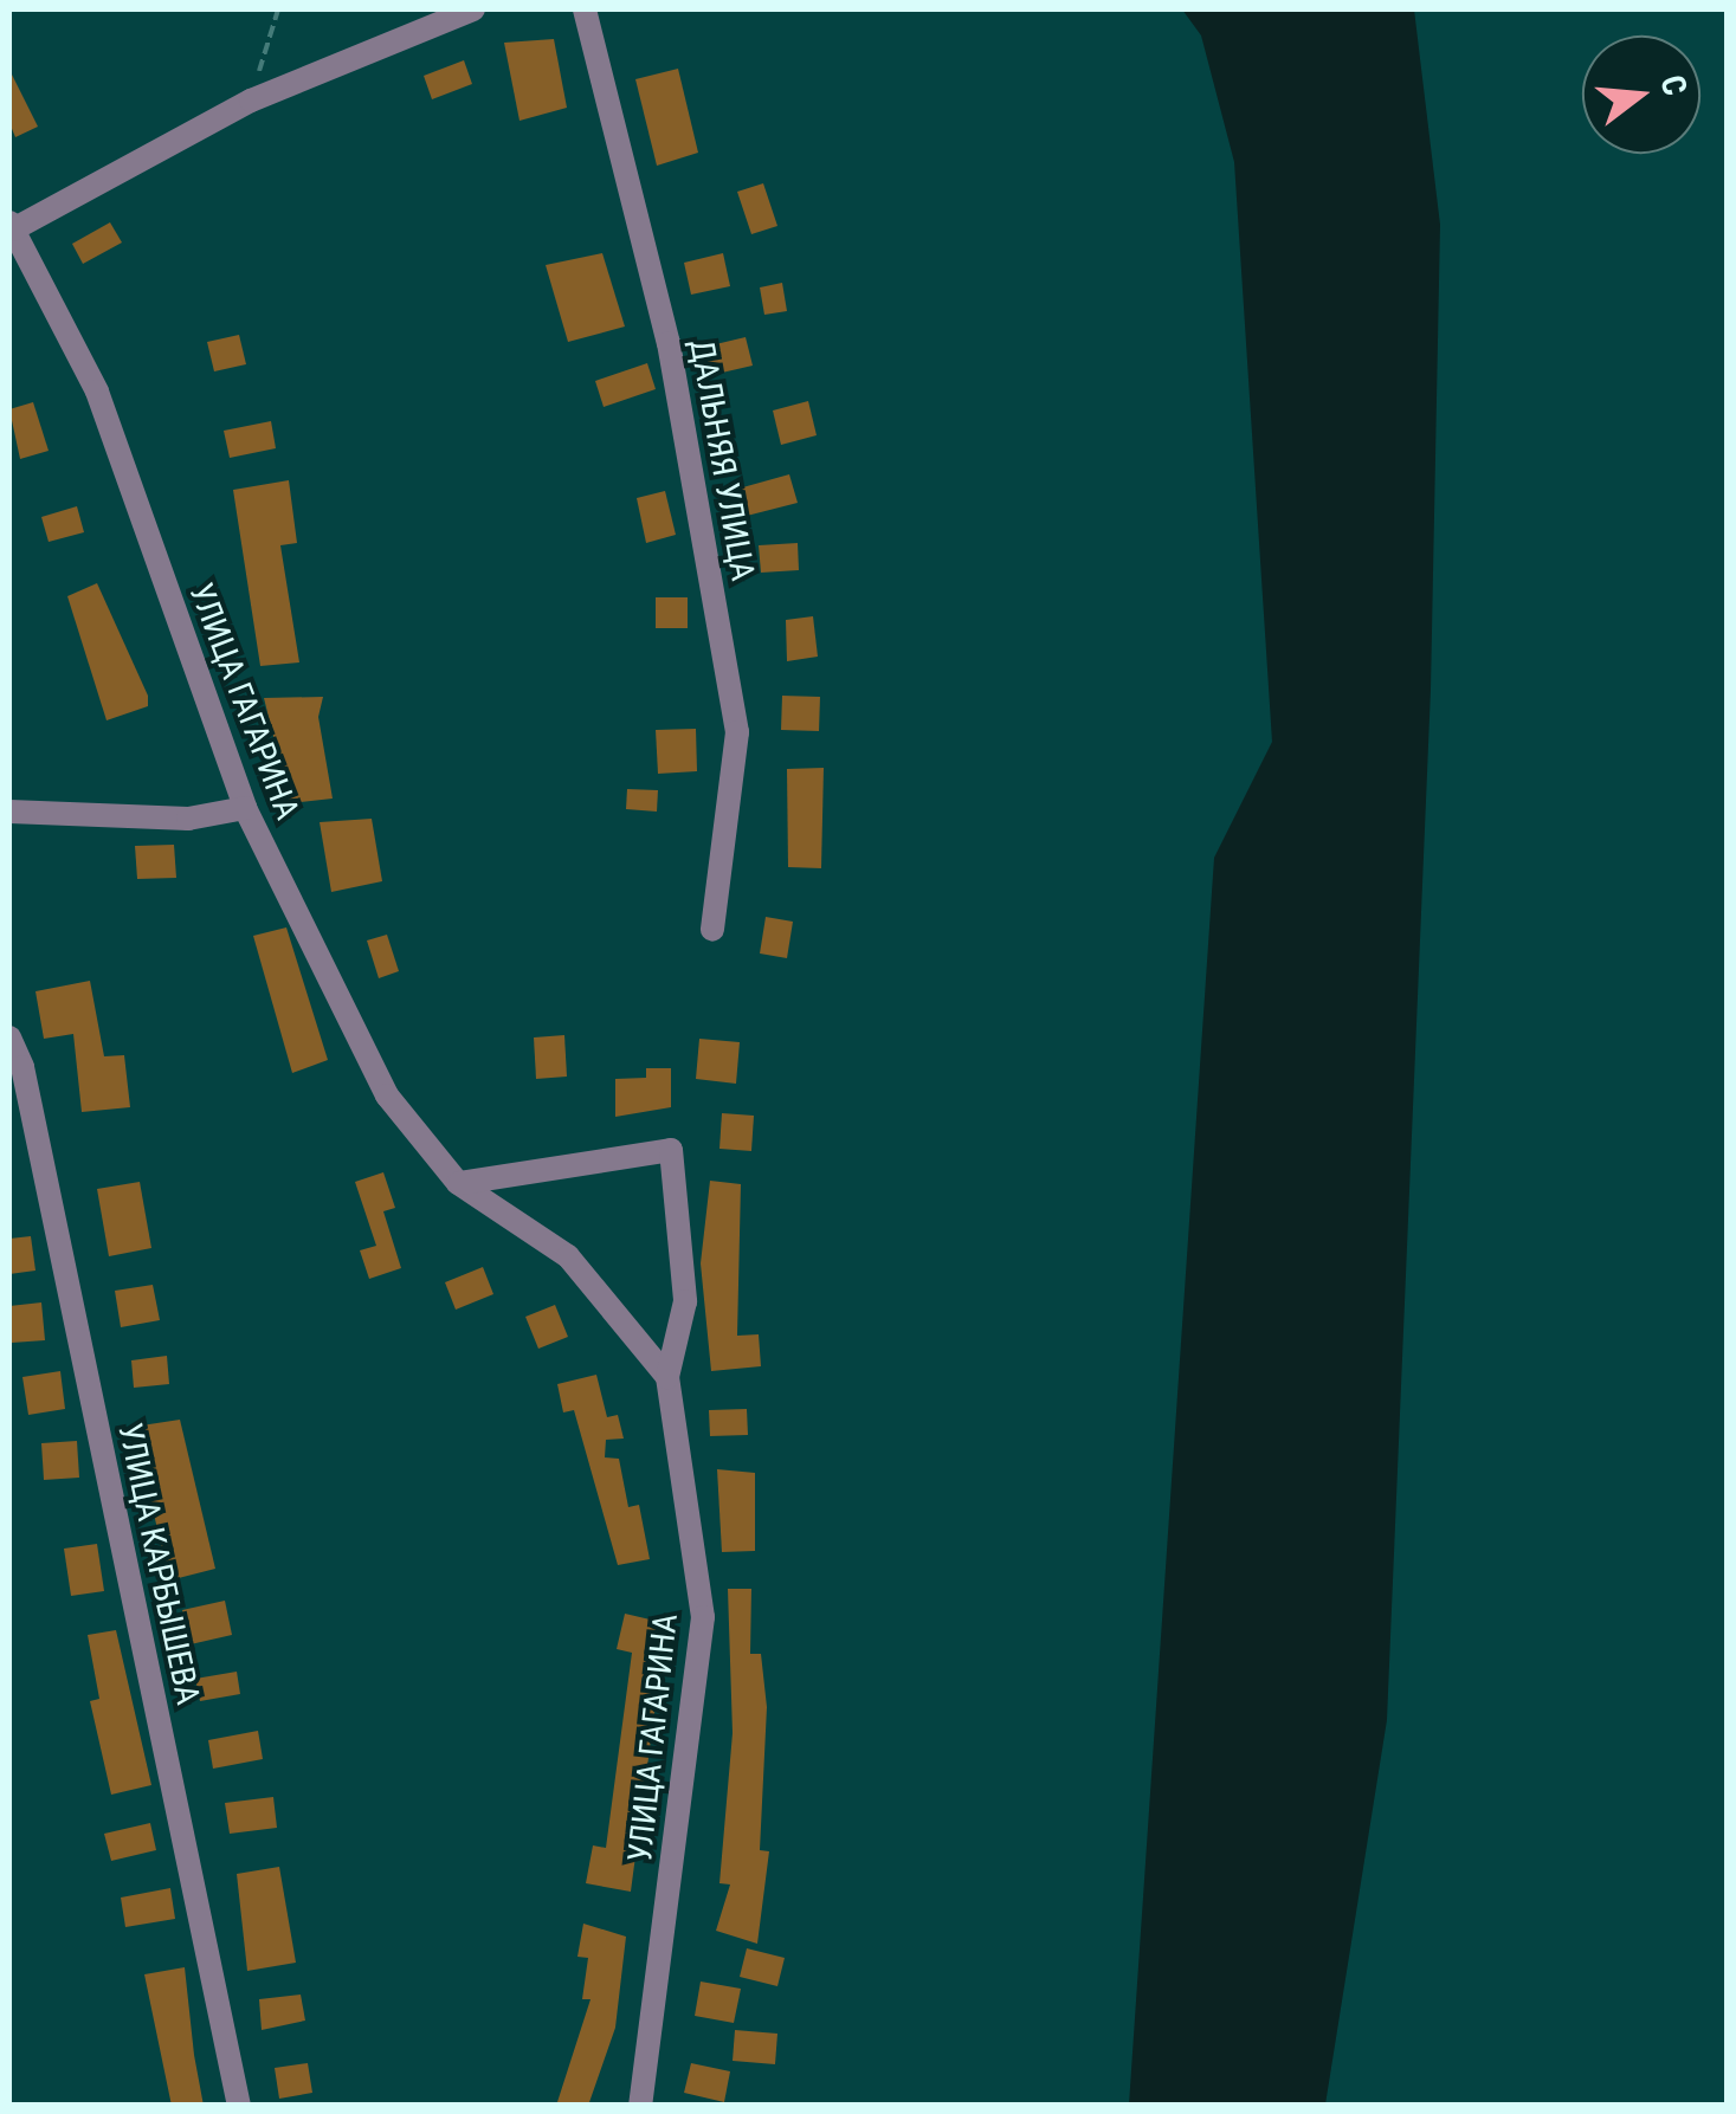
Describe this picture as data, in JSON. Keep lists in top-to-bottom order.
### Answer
{
  "streets": {
    "street": ["ДАЛЬНЯЯ УЛИЦА", "УЛИЦА ГАГАРИНА", "УЛИЦА КАРБЫШЕВА"]
  },
  "north": "right"
}
